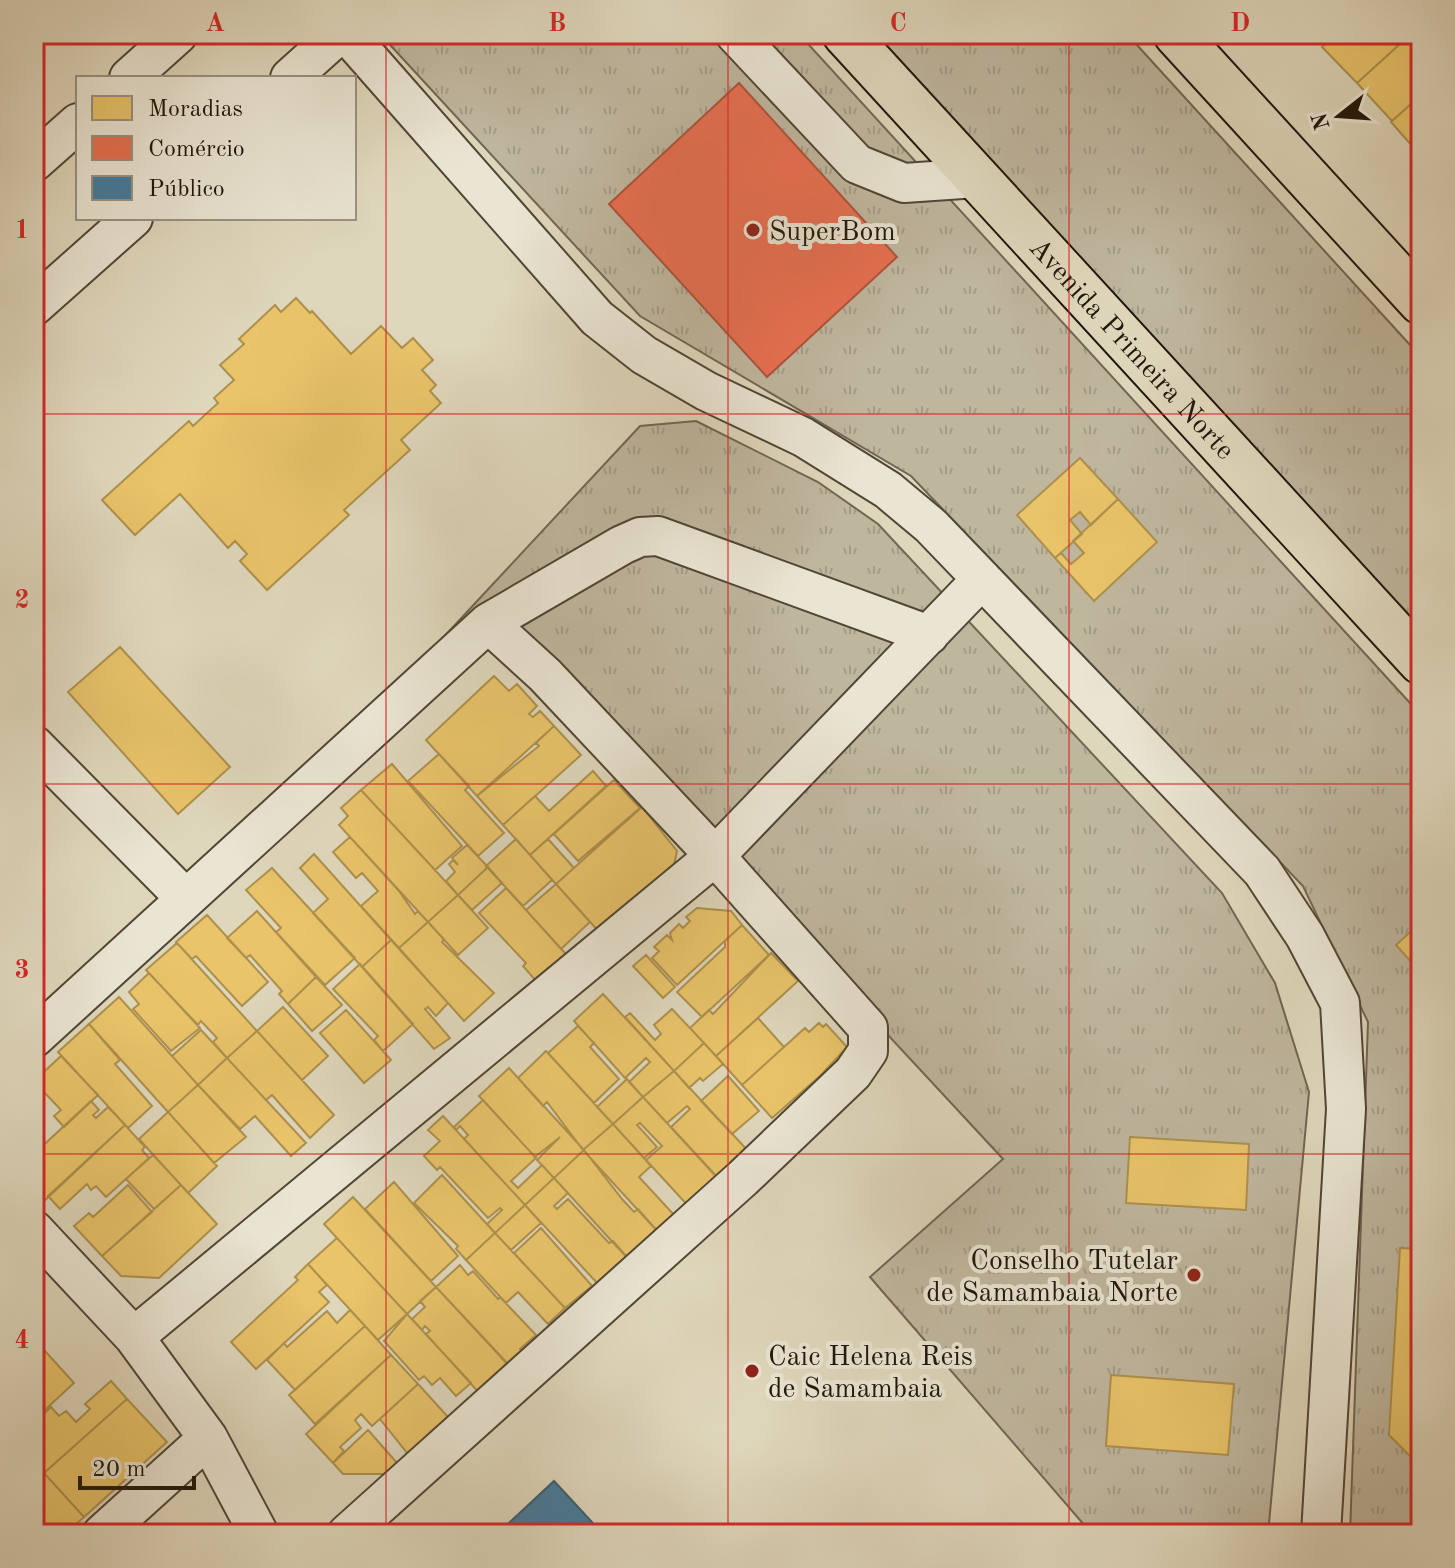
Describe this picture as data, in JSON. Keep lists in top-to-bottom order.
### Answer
{
  "streets": {
    "main road": ["Avenida Primeira Norte"]
  },
  "places": ["SuperBom", "Conselho Tutelar de Samambaia Norte", "Caic Helena Reis de Samambaia"],
  "legend": ["Moradias", "Comércio", "Público"],
  "scale_bar": "20 m",
  "north": "left",
  "grid": {
    "columns": [
      "A",
      "B",
      "C",
      "D"
    ],
    "rows": [
      "1",
      "2",
      "3",
      "4"
    ]
  }
}
